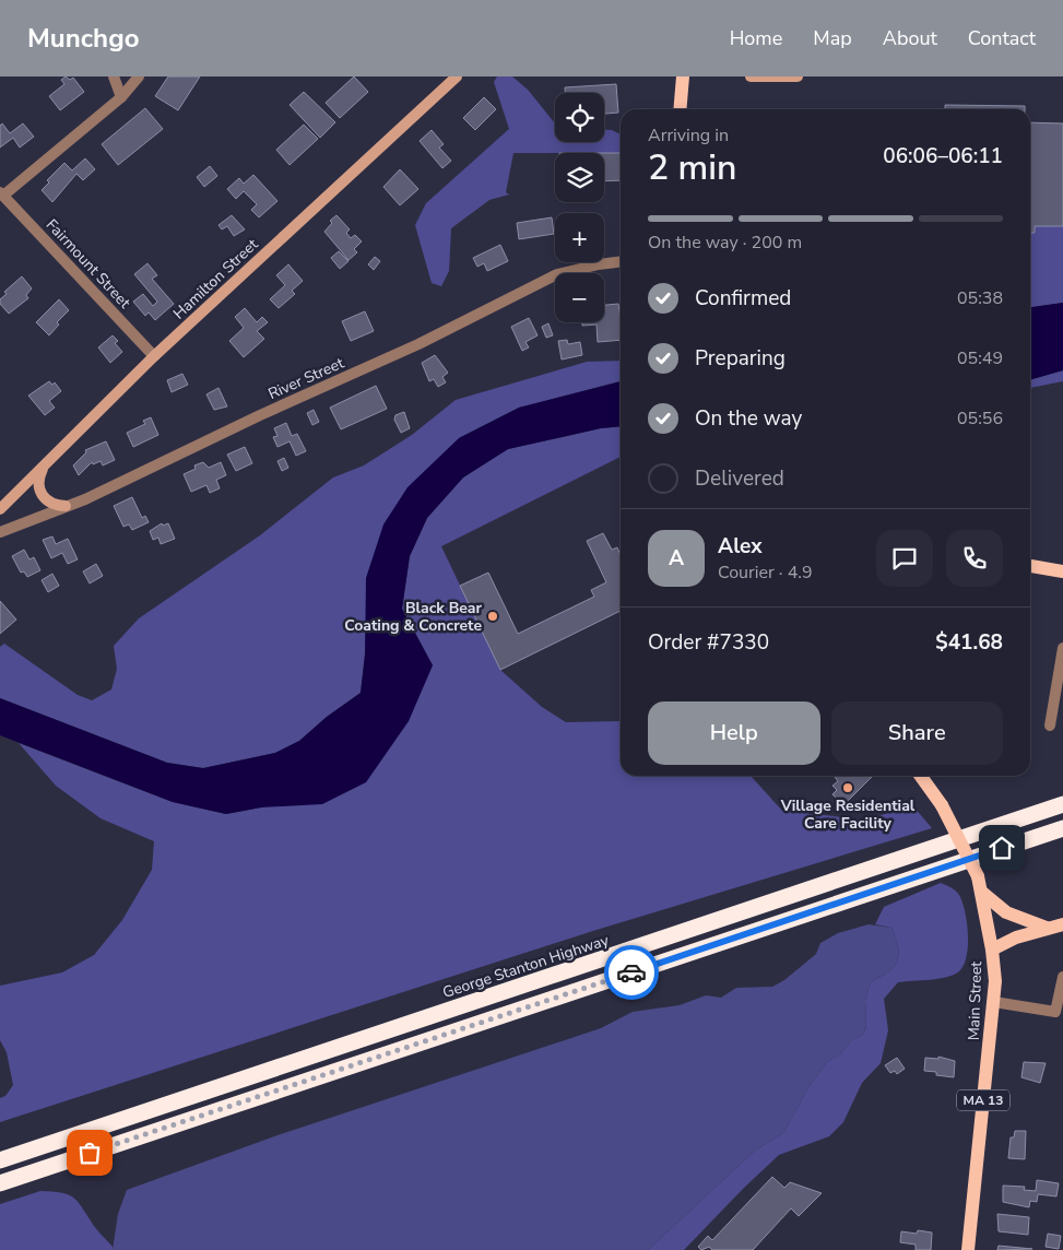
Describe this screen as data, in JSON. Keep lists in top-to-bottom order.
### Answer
{
  "streets": {
    "highway": ["George Stanton Highway"],
    "main road": ["Hamilton Street", "Main Street", "MA 13"],
    "street": ["Fairmount Street", "River Street"]
  },
  "crossings": [
    ["Fairmount Street", "Hamilton Street"]
  ],
  "places": ["Black Bear Coating & Concrete", "Village Residential Care Facility"],
  "page": {
    "header": "Munchgo",
    "nav": [
      "Home",
      "Map",
      "About",
      "Contact"
    ],
    "map_buttons": ["+", "−"],
    "heading": ["2 min", "Arriving in", "06:06–06:11"],
    "panel": [
      "Alex",
      "Courier · 4.9",
      "Order #7330",
      "$41.68"
    ],
    "bar": "On the way · 200 m",
    "list": [
      ["Confirmed", "05:38"],
      ["Preparing", "05:49"],
      ["On the way", "05:56"],
      "Delivered"
    ],
    "round": "A",
    "buttons": ["Help", "Share"]
  }
}
